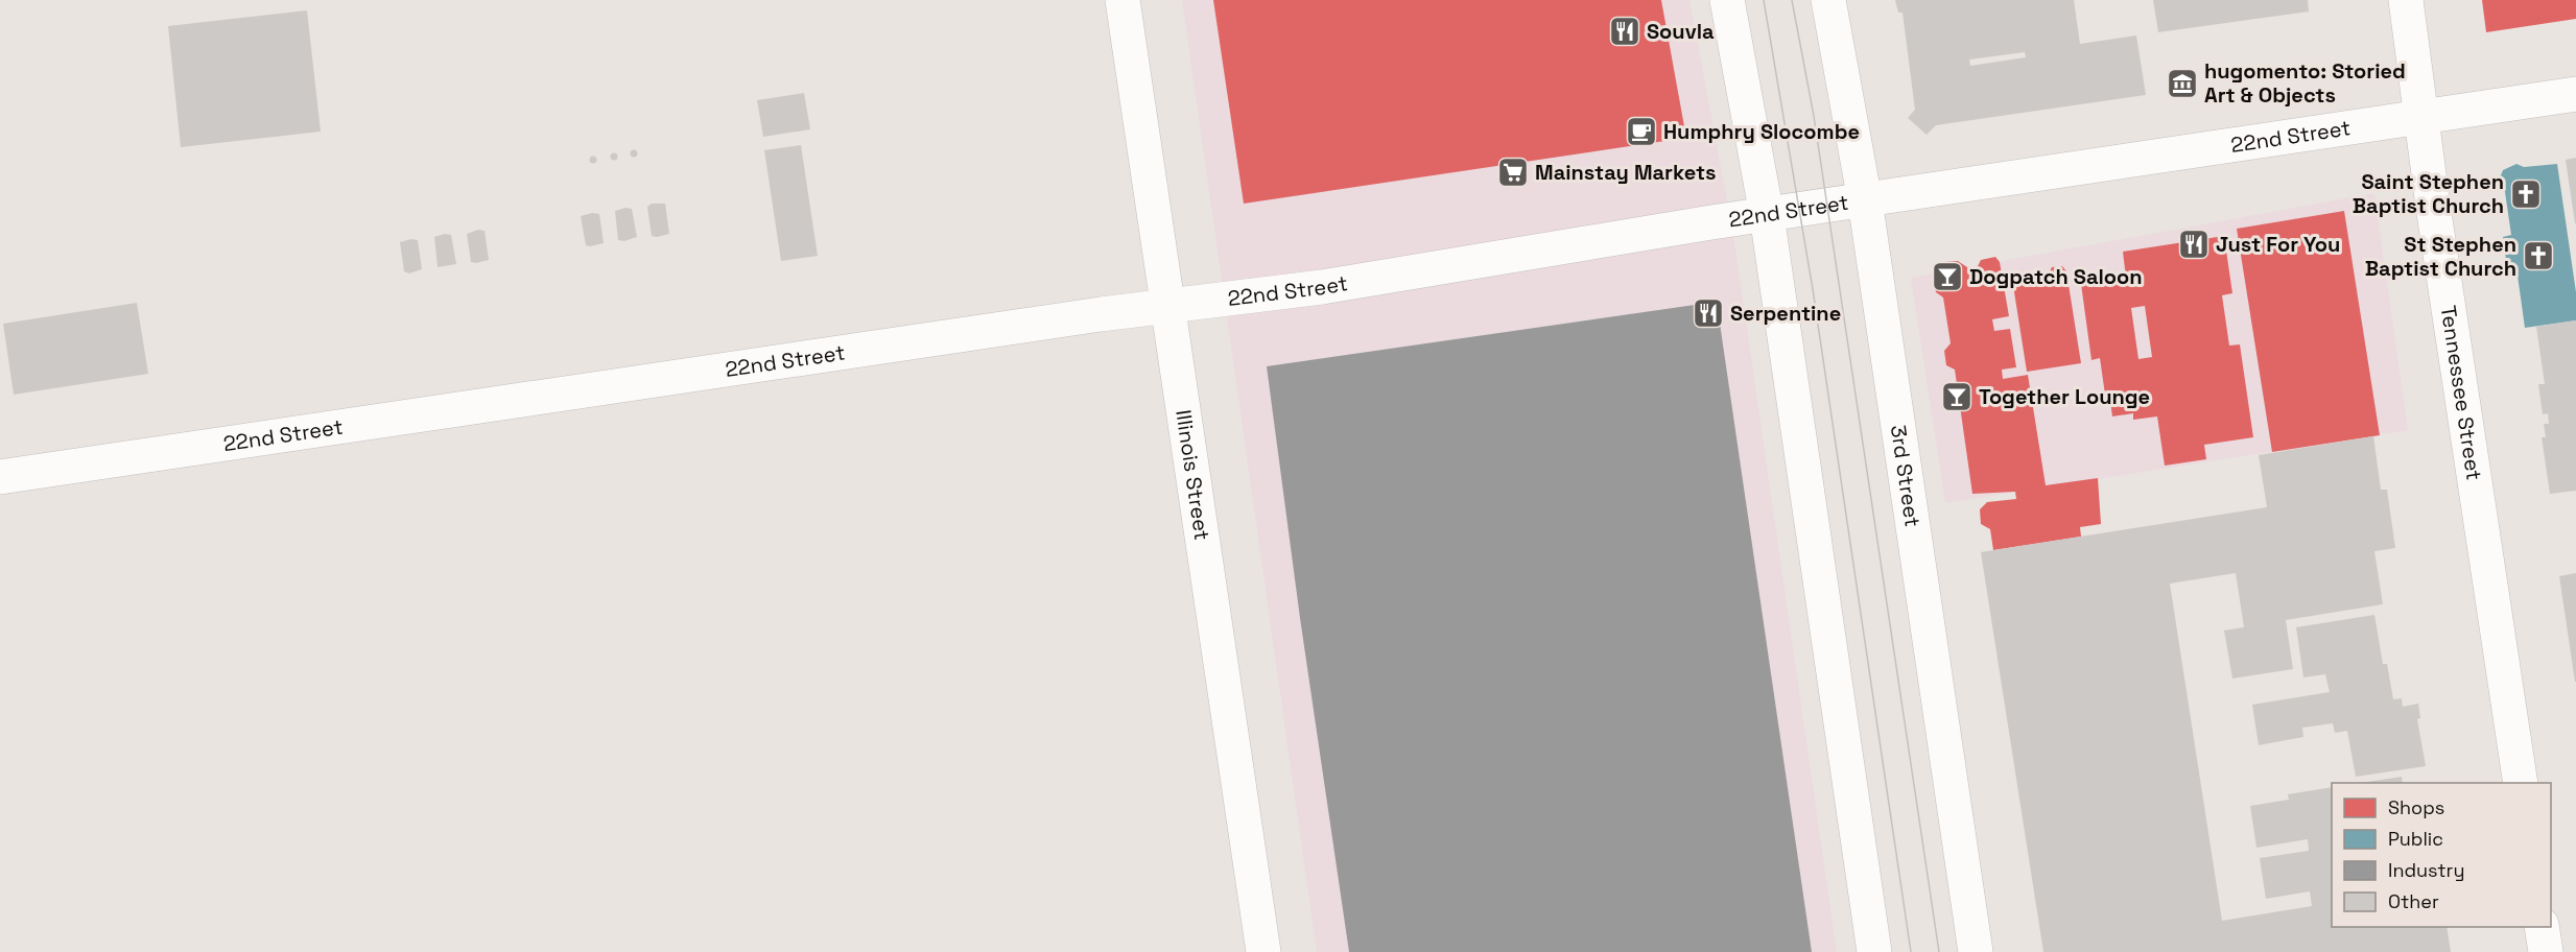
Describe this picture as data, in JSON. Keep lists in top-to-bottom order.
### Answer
{
  "streets": {
    "street": [
      "22nd Street",
      "Tennessee Street",
      "3rd Street",
      "Illinois Street"
    ]
  },
  "crossings": [
    ["22nd Street", "Tennessee Street"],
    ["22nd Street", "3rd Street"],
    ["22nd Street", "Illinois Street"]
  ],
  "places": {
    "restaurant": ["Souvla", "Just For You", "Serpentine"],
    "museum": ["hugomento: Storied Art & Objects"],
    "cafe": ["Humphry Slocombe"],
    "supermarket": ["Mainstay Markets"],
    "church": ["Saint Stephen Baptist Church", "St Stephen Baptist Church"],
    "bar": ["Dogpatch Saloon", "Together Lounge"]
  },
  "legend": [
    "Shops",
    "Public",
    "Industry",
    "Other"
  ]
}
